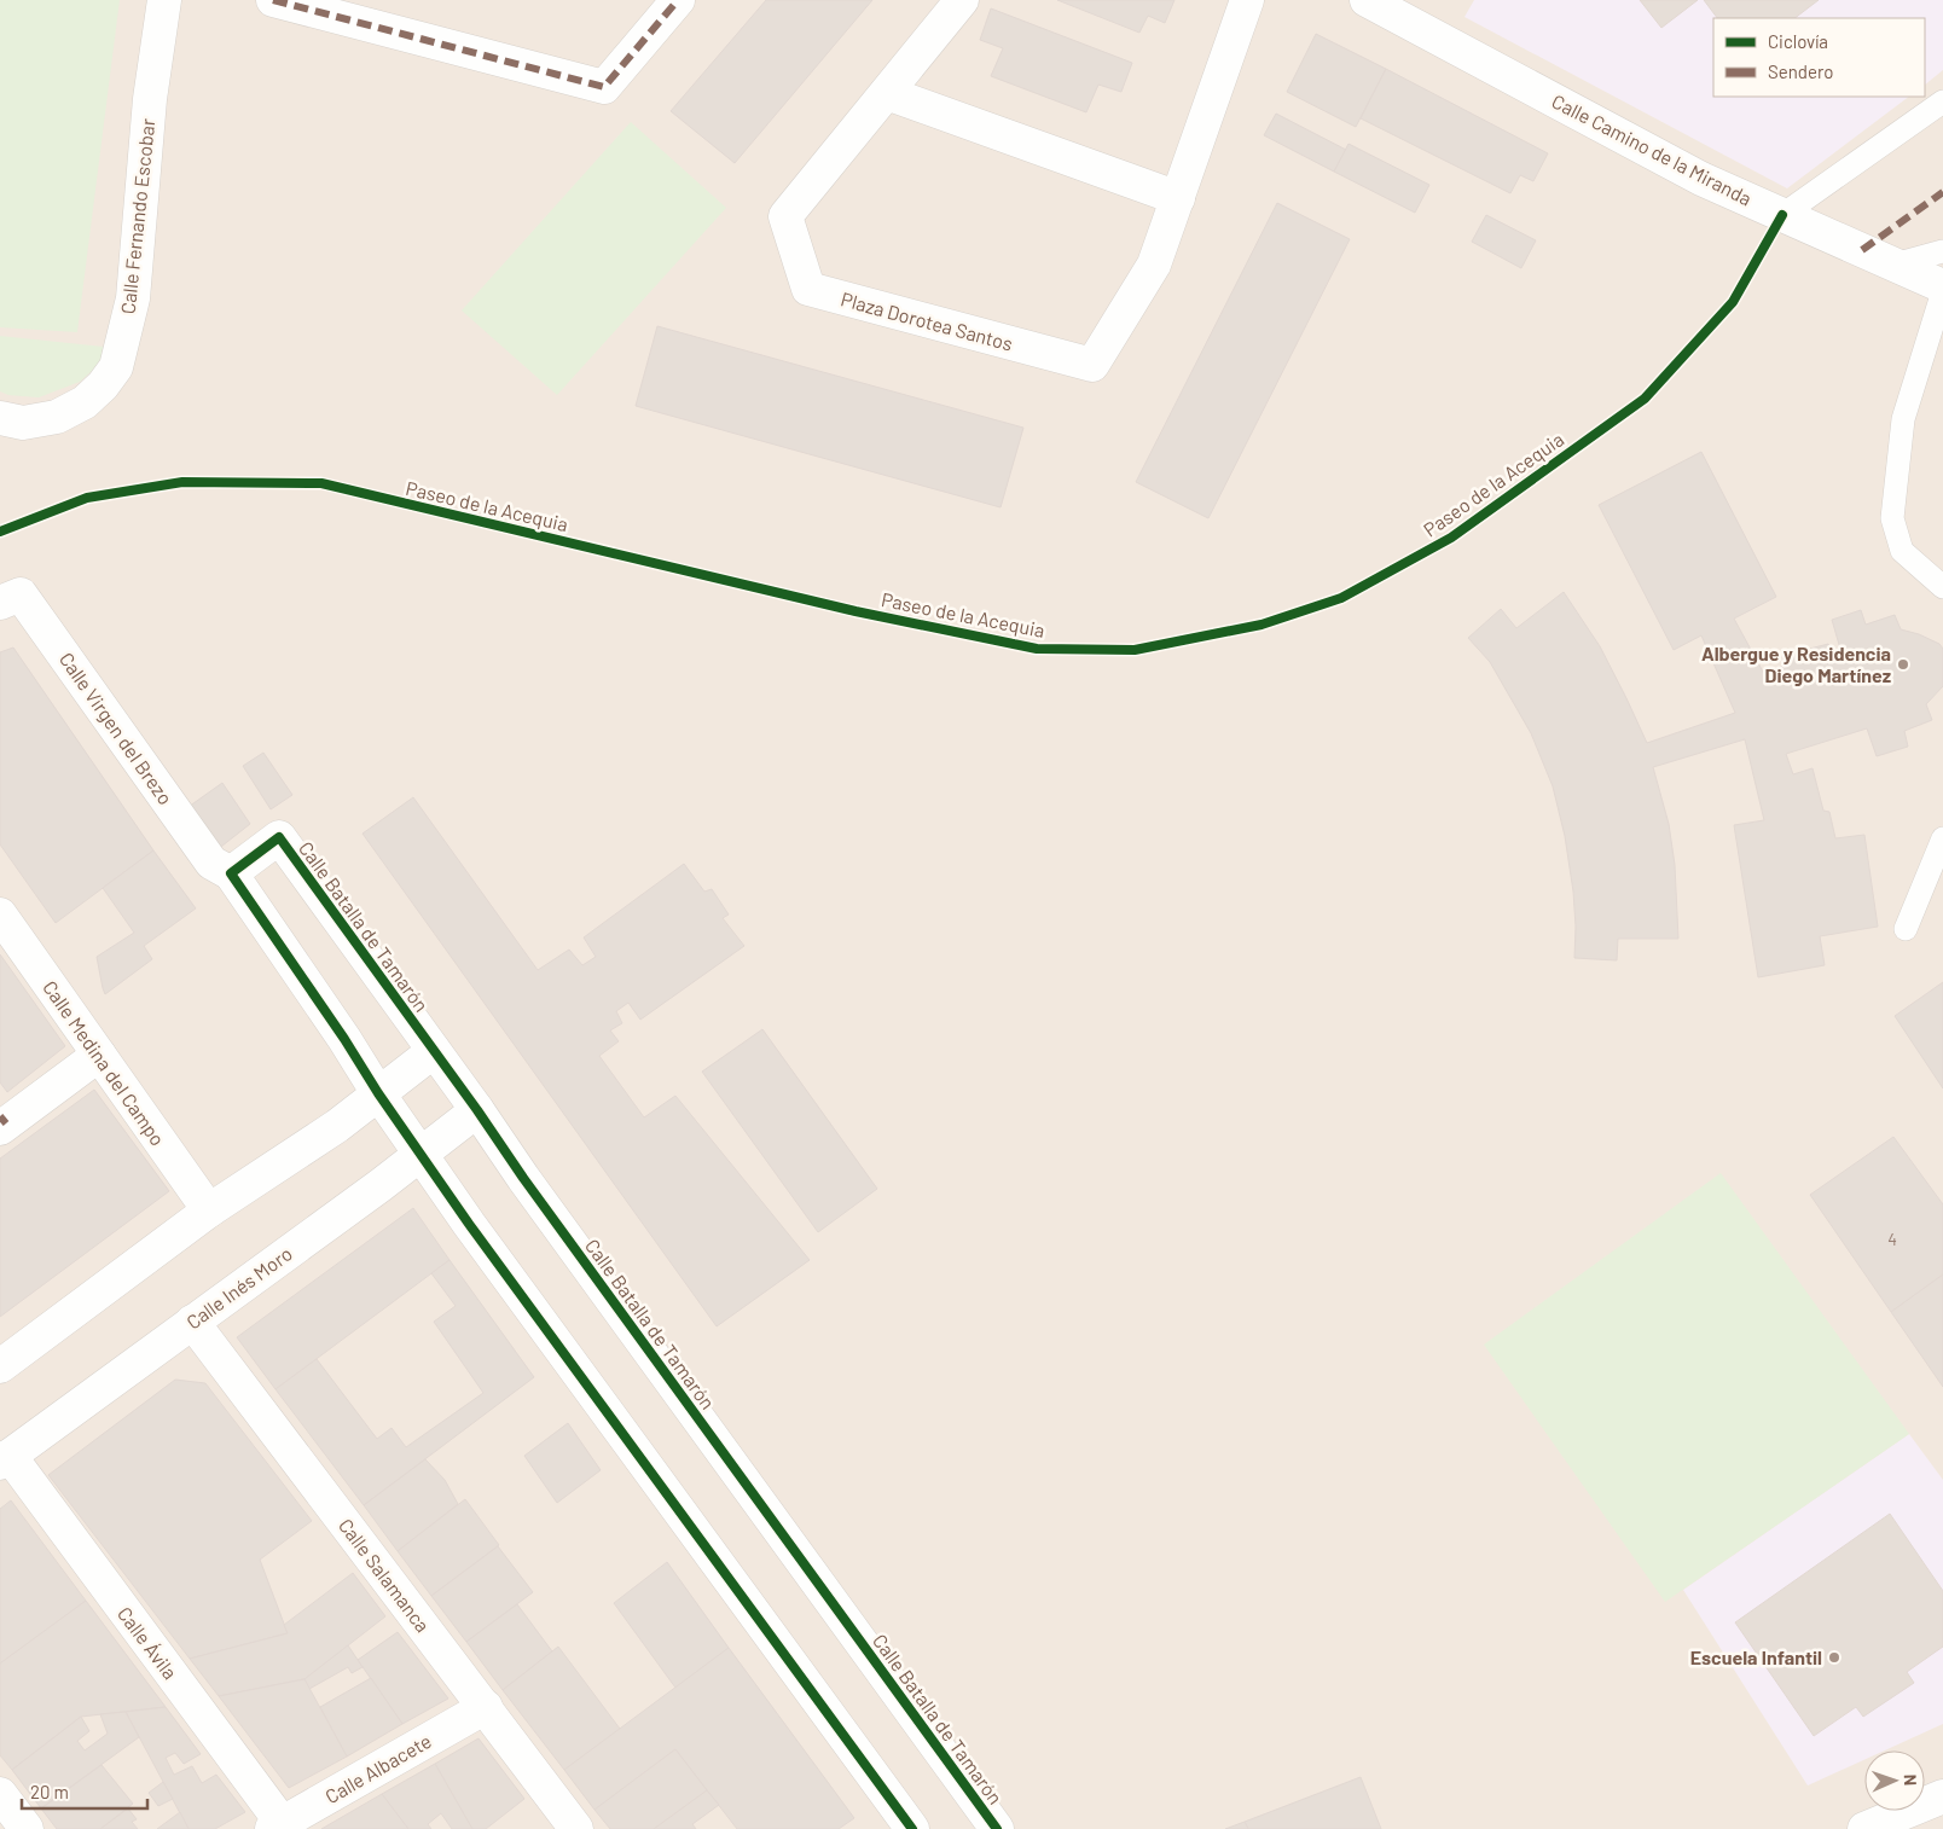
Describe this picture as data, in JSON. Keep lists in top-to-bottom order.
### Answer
{
  "streets": {
    "street": [
      "Calle Camino de la Miranda",
      "Calle Fernando Escobar",
      "Plaza Dorotea Santos",
      "Calle Virgen del Brezo",
      "Calle Batalla de Tamarón",
      "Calle Medina del Campo",
      "Calle Inés Moro",
      "Calle Salamanca",
      "Calle Ávila",
      "Calle Albacete"
    ],
    "cycle path": ["Paseo de la Acequia"]
  },
  "crossings": [
    ["Calle Virgen del Brezo", "Calle Batalla de Tamarón"],
    ["Calle Batalla de Tamarón", "Calle Inés Moro"],
    ["Calle Inés Moro", "Calle Salamanca"],
    ["Calle Inés Moro", "Calle Ávila"],
    ["Calle Salamanca", "Calle Albacete"],
    ["Calle Ávila", "Calle Albacete"]
  ],
  "places": ["Albergue y Residencia Diego Martínez", "Escuela Infantil"],
  "house_numbers": ["4"],
  "legend": ["Ciclovía", "Sendero"],
  "scale_bar": "20 m",
  "north": "right"
}
